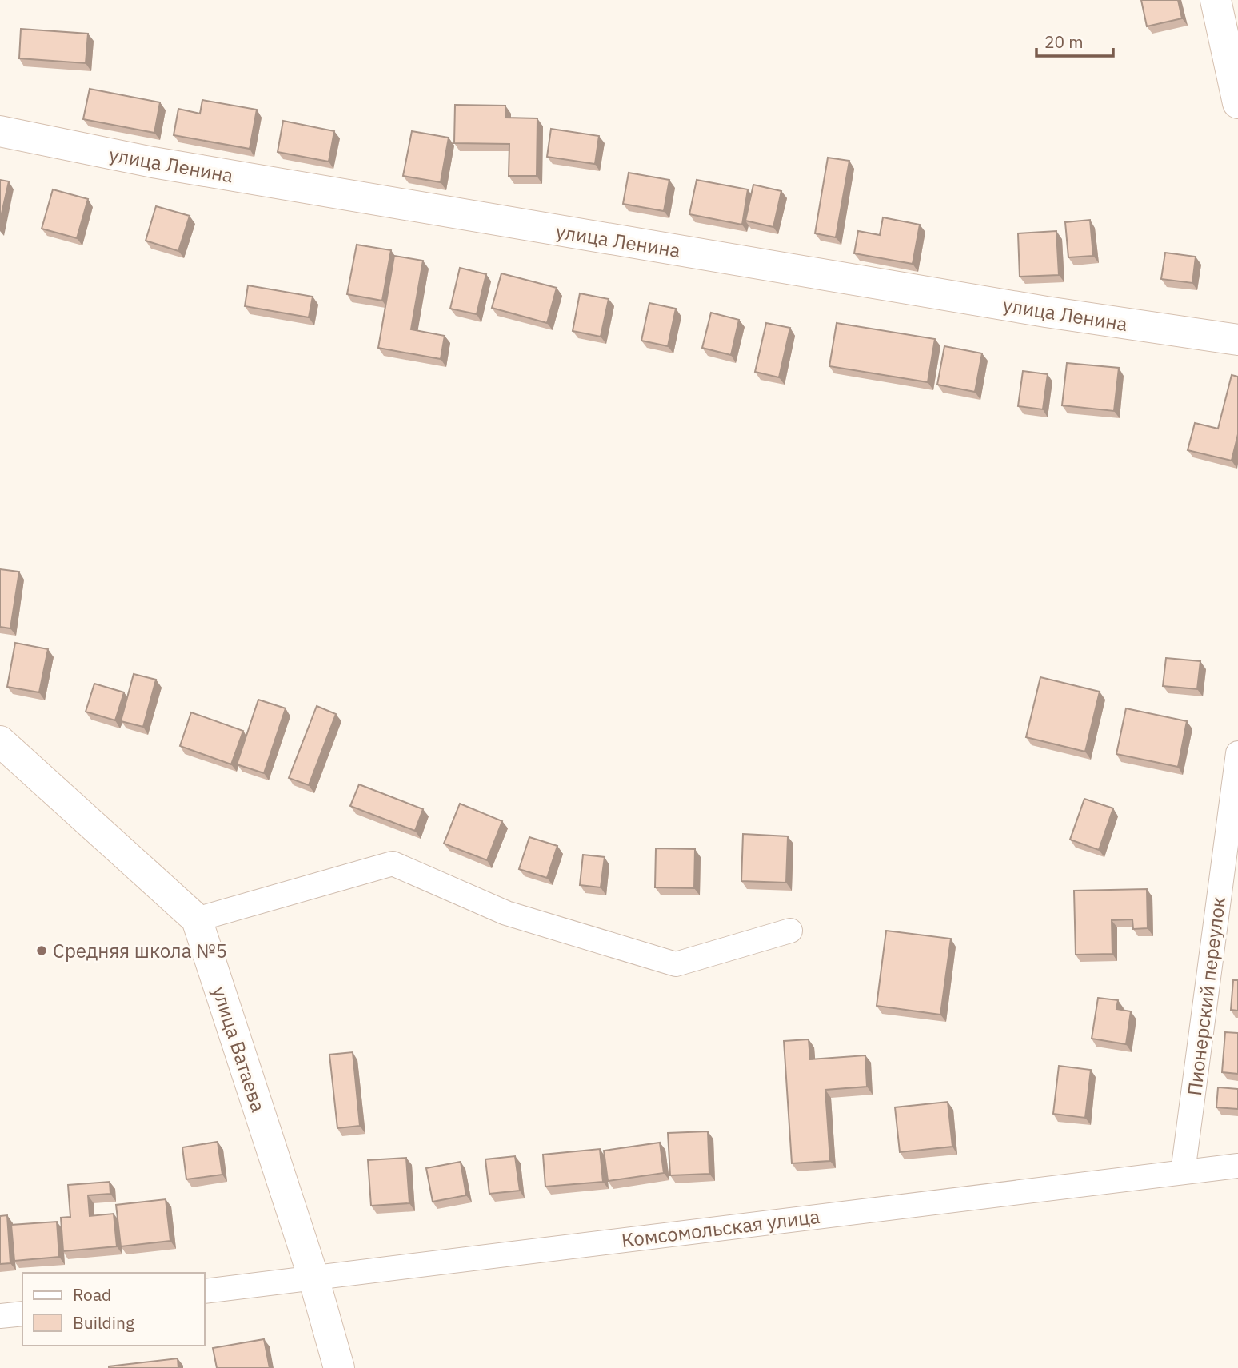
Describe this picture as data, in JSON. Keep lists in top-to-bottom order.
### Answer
{
  "streets": {
    "street": [
      "улица Ленина",
      "Пионерский переулок",
      "улица Ватаева",
      "Комсомольская улица"
    ]
  },
  "crossings": [
    ["Пионерский переулок", "Комсомольская улица"],
    ["улица Ватаева", "Комсомольская улица"]
  ],
  "places": ["Средняя школа №5"],
  "legend": ["Road", "Building"],
  "scale_bar": "20 m"
}
